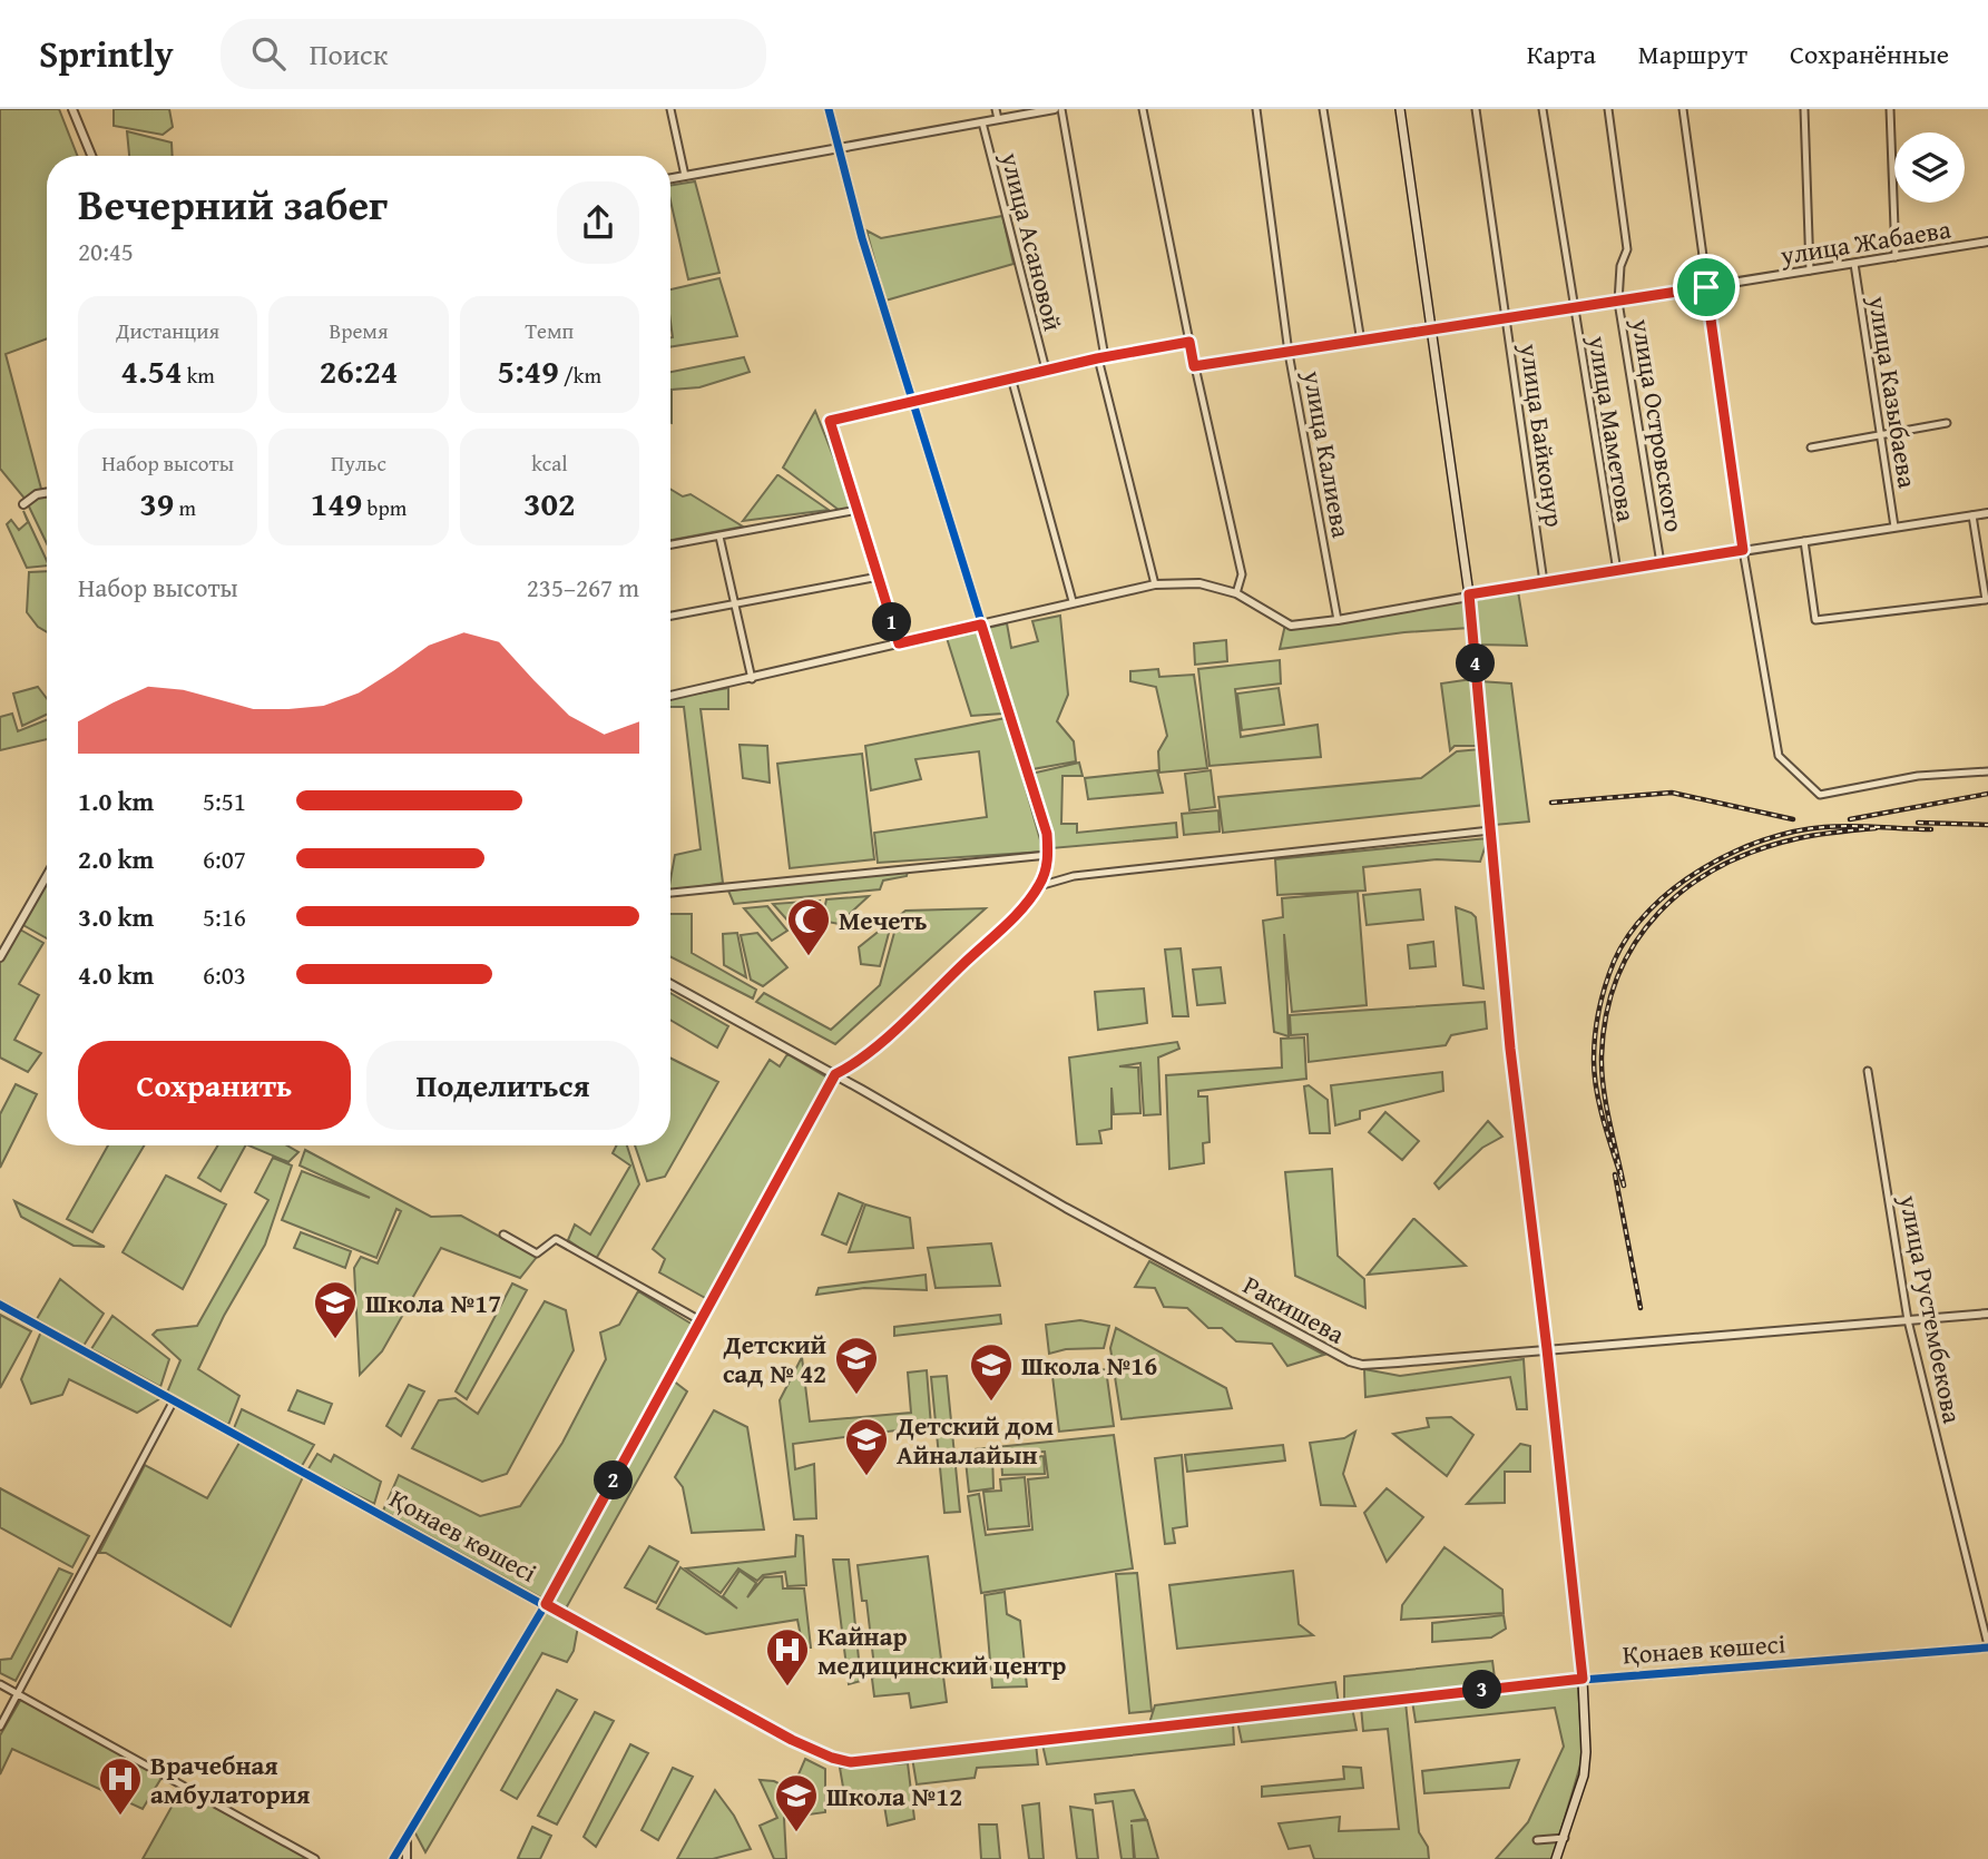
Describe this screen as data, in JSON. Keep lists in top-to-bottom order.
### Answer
{
  "streets": {
    "street": [
      "улица Асановой",
      "улица Жабаева",
      "улица Казыбаева",
      "улица Островского",
      "улица Маметова",
      "улица Байконур",
      "улица Калиева",
      "Ракишева",
      "улица Рустембекова",
      "Қонаев көшесі"
    ]
  },
  "crossings": [
    ["улица Жабаева", "улица Казыбаева"],
    ["улица Жабаева", "улица Островского"],
    ["улица Жабаева", "улица Маметова"],
    ["улица Жабаева", "улица Байконур"],
    ["улица Жабаева", "улица Калиева"],
    ["Ракишева", "улица Рустембекова"],
    ["улица Рустембекова", "Қонаев көшесі"]
  ],
  "places": {
    "mosque": ["Мечеть"],
    "school or university": [
      "Школа №17",
      "Детский сад № 42",
      "Школа №16",
      "Детский дом Айналайын",
      "Школа №12"
    ],
    "hospital": ["Кайнар медицинский центр", "Врачебная амбулатория"]
  },
  "page": {
    "header": "Sprintly",
    "search": "Поиск",
    "nav": ["Карта", "Маршрут", "Сохранённые"],
    "heading": ["Вечерний забег", "20:45"],
    "stats": [
      ["Дистанция", "4.54 km"],
      ["Время", "26:24"],
      ["Темп", "5:49 /km"],
      ["Набор высоты", "39 m"],
      ["Пульс", "149 bpm"],
      ["kcal", "302"]
    ],
    "chart": ["Набор высоты", "235–267 m"],
    "pins": [
      "1",
      "4",
      "2",
      "3"
    ],
    "list": [
      {
        "name": "1.0 km",
        "note": "5:51"
      },
      {
        "name": "2.0 km",
        "note": "6:07"
      },
      {
        "name": "3.0 km",
        "note": "5:16"
      },
      {
        "name": "4.0 km",
        "note": "6:03"
      }
    ],
    "buttons": ["Сохранить", "Поделиться"]
  }
}
